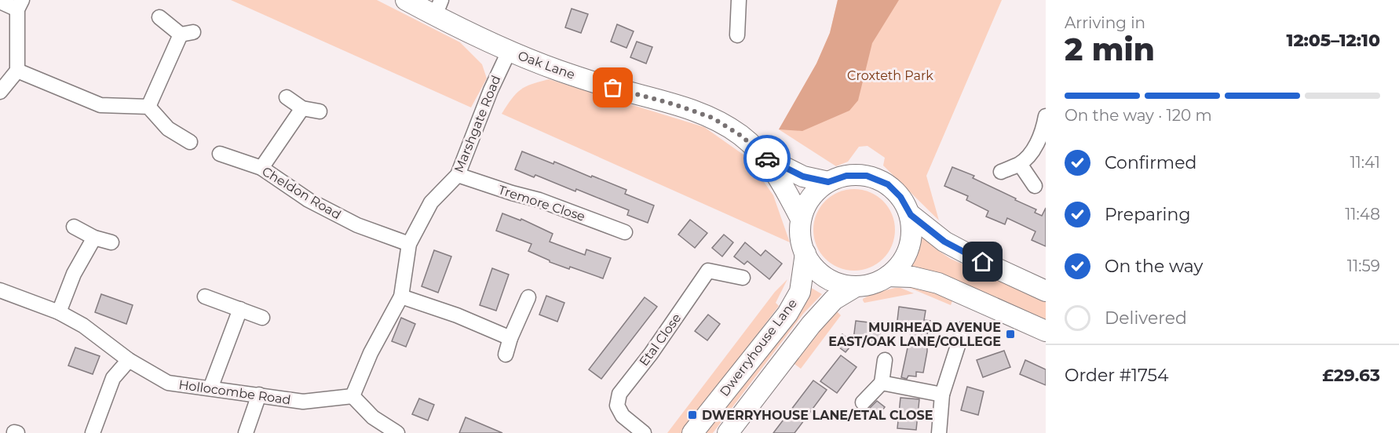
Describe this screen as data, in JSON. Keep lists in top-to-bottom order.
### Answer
{
  "streets": {
    "street": [
      "Oak Lane",
      "Marshgate Road",
      "Cheldon Road",
      "Tremore Close",
      "Etal Close",
      "Dwerryhouse Lane",
      "Hollocombe Road"
    ]
  },
  "crossings": [
    ["Oak Lane", "Marshgate Road"],
    ["Oak Lane", "Dwerryhouse Lane"],
    ["Marshgate Road", "Cheldon Road"],
    ["Marshgate Road", "Tremore Close"],
    ["Marshgate Road", "Hollocombe Road"]
  ],
  "parks": ["Croxteth Park"],
  "places": {
    "transit": ["MUIRHEAD AVENUE EAST/OAK LANE/COLLEGE", "DWERRYHOUSE LANE/ETAL CLOSE"]
  },
  "page": {
    "heading": ["2 min", "Arriving in", "12:05–12:10"],
    "panel": ["Order #1754", "£29.63"],
    "bar": "On the way · 120 m",
    "list": [
      ["Confirmed", "11:41"],
      ["Preparing", "11:48"],
      ["On the way", "11:59"],
      "Delivered"
    ]
  }
}
